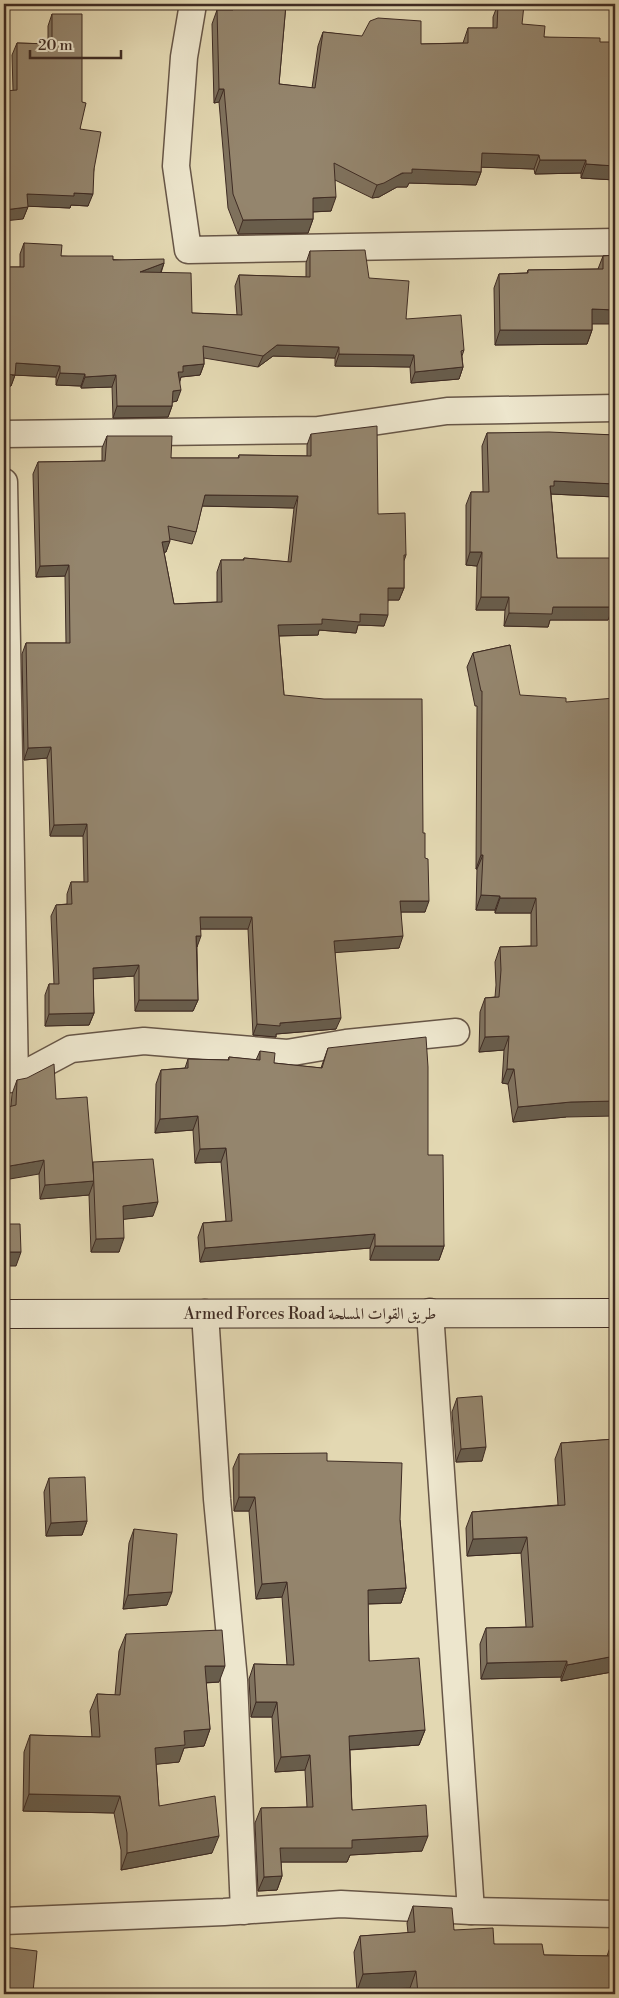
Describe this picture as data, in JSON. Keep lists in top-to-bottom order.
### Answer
{
  "streets": {
    "street": ["Armed Forces Road طريق القوات المسلحة"]
  },
  "scale_bar": "20 m"
}
